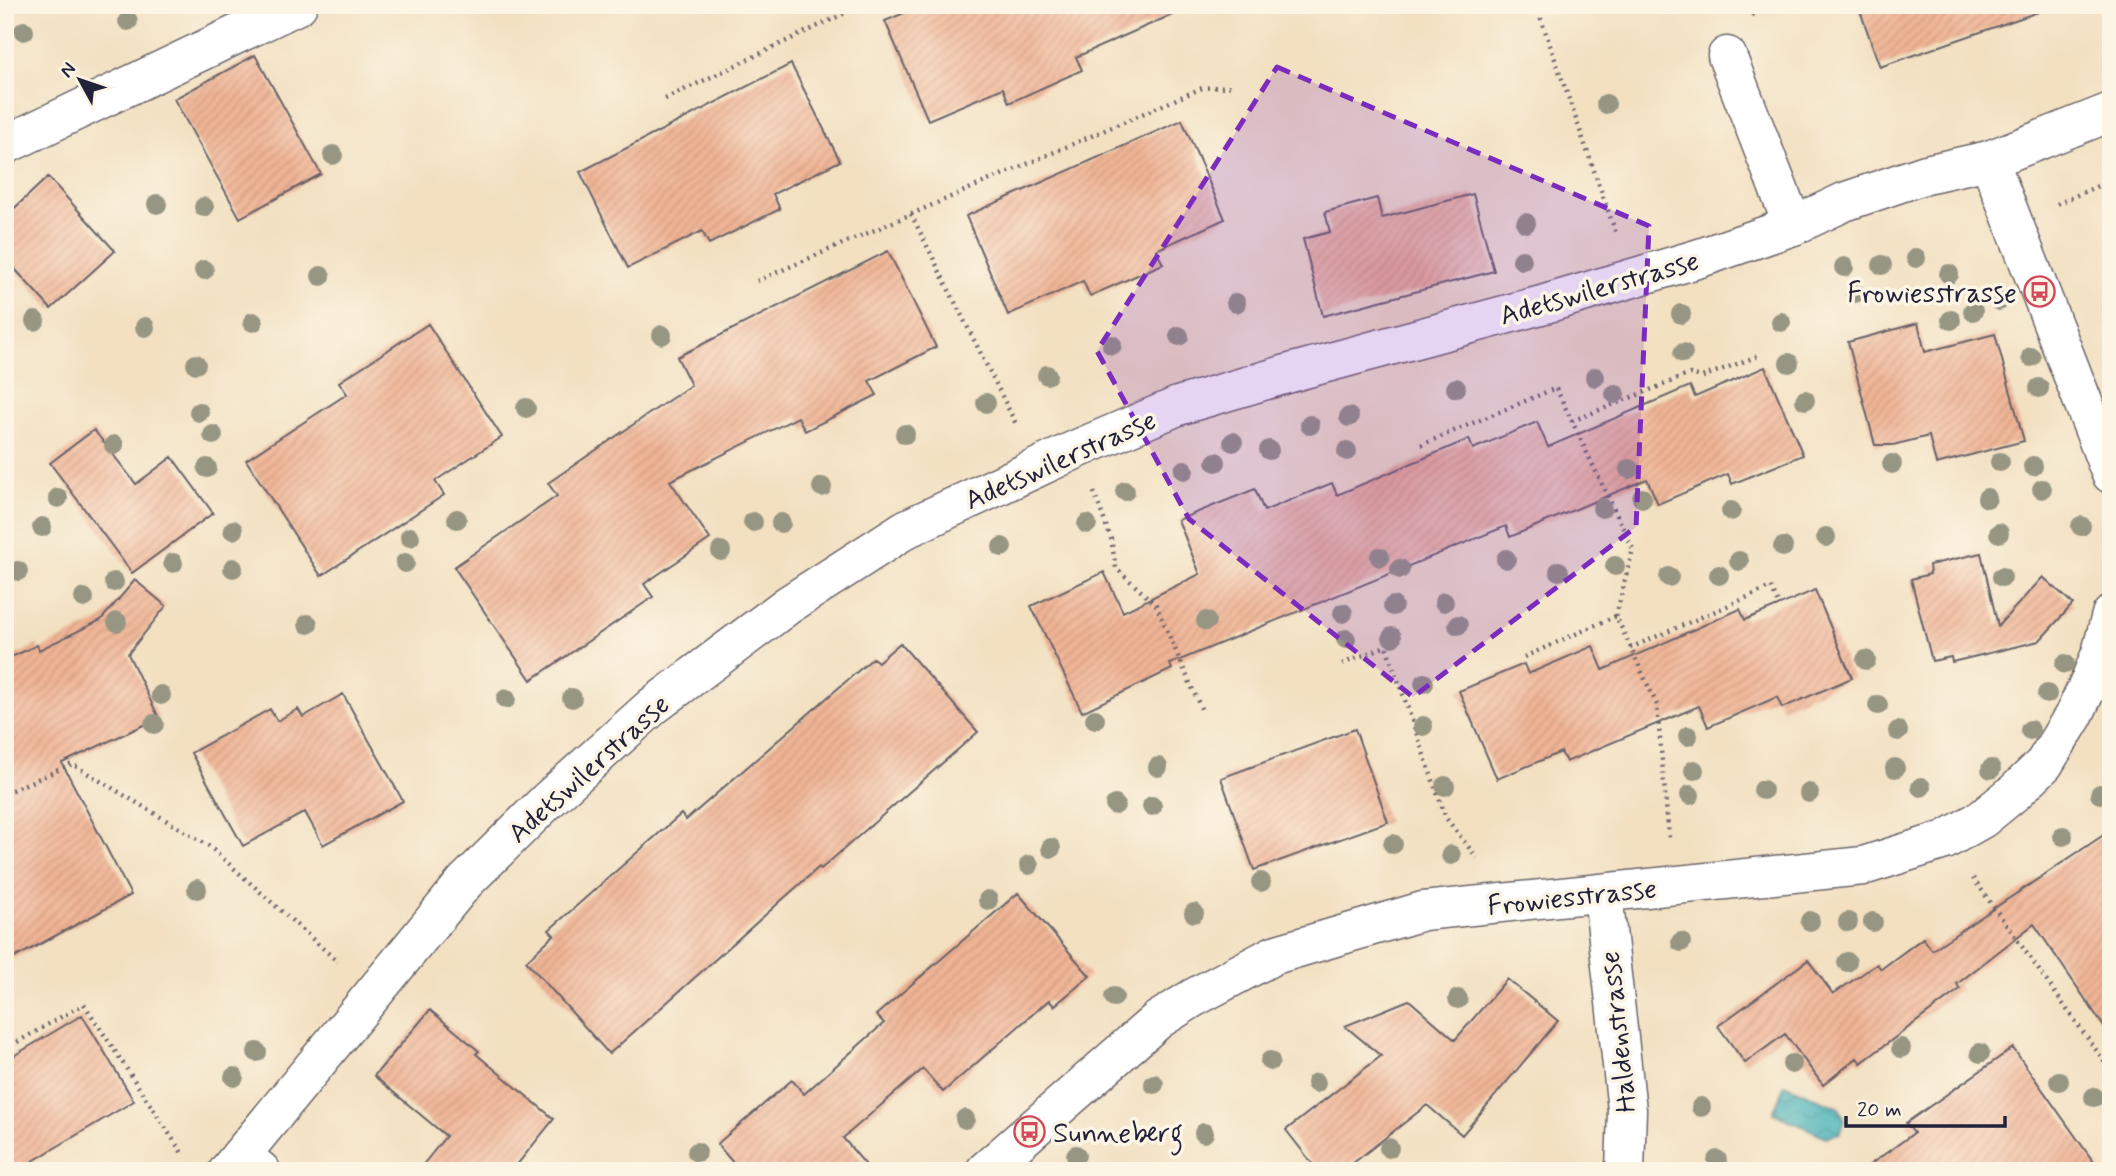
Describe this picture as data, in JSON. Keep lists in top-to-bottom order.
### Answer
{
  "streets": {
    "street": ["Adetswilerstrasse", "Frowiesstrasse", "Haldenstrasse"]
  },
  "crossings": [
    ["Frowiesstrasse", "Haldenstrasse"]
  ],
  "places": {
    "bus stop": ["Frowiesstrasse", "Sunneberg"]
  },
  "scale_bar": "20 m",
  "north": "top left"
}
